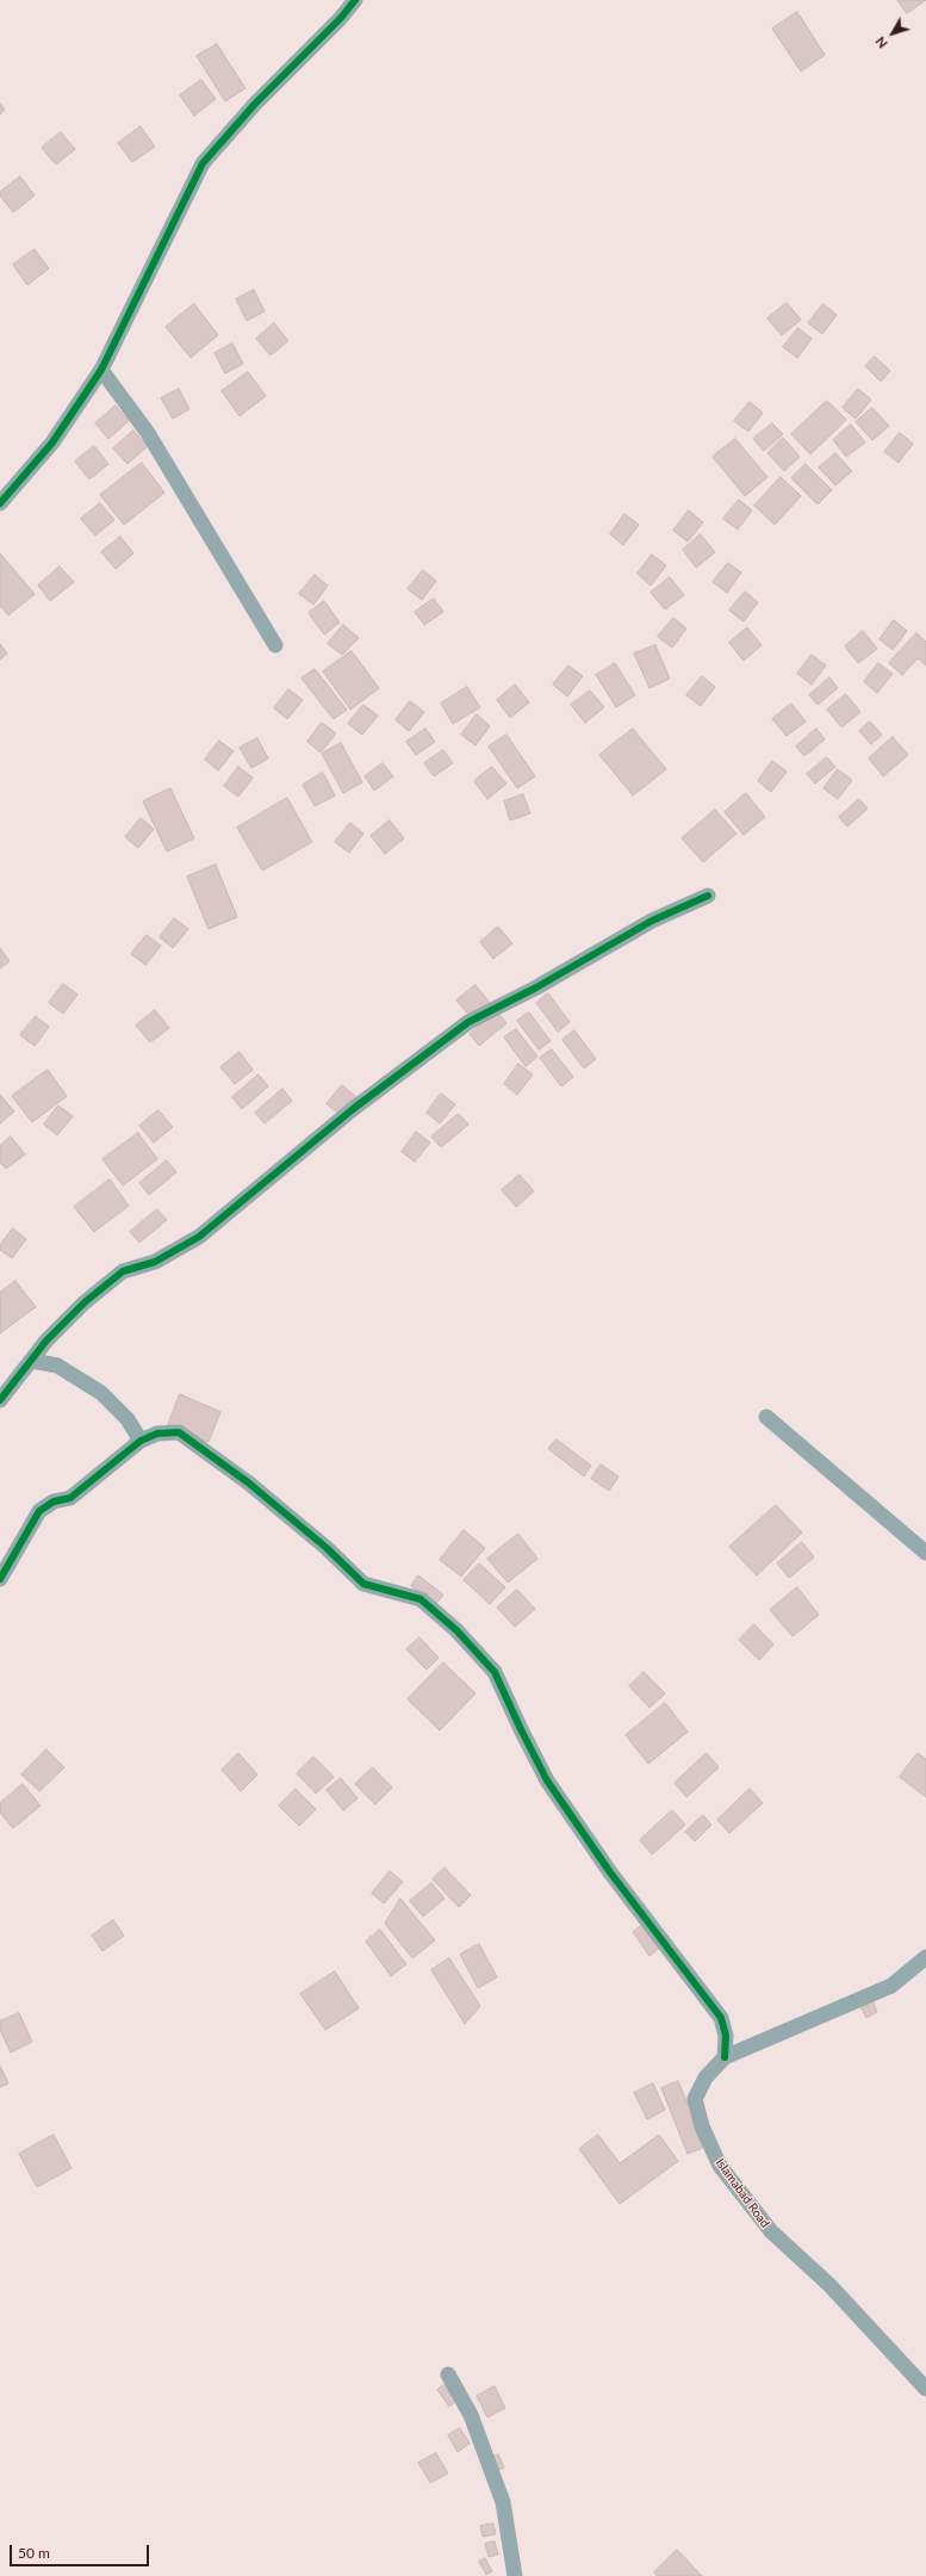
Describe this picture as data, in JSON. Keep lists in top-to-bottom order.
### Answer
{
  "streets": {
    "street": ["Islamabad Road"]
  },
  "scale_bar": "50 m",
  "north": "bottom left"
}
